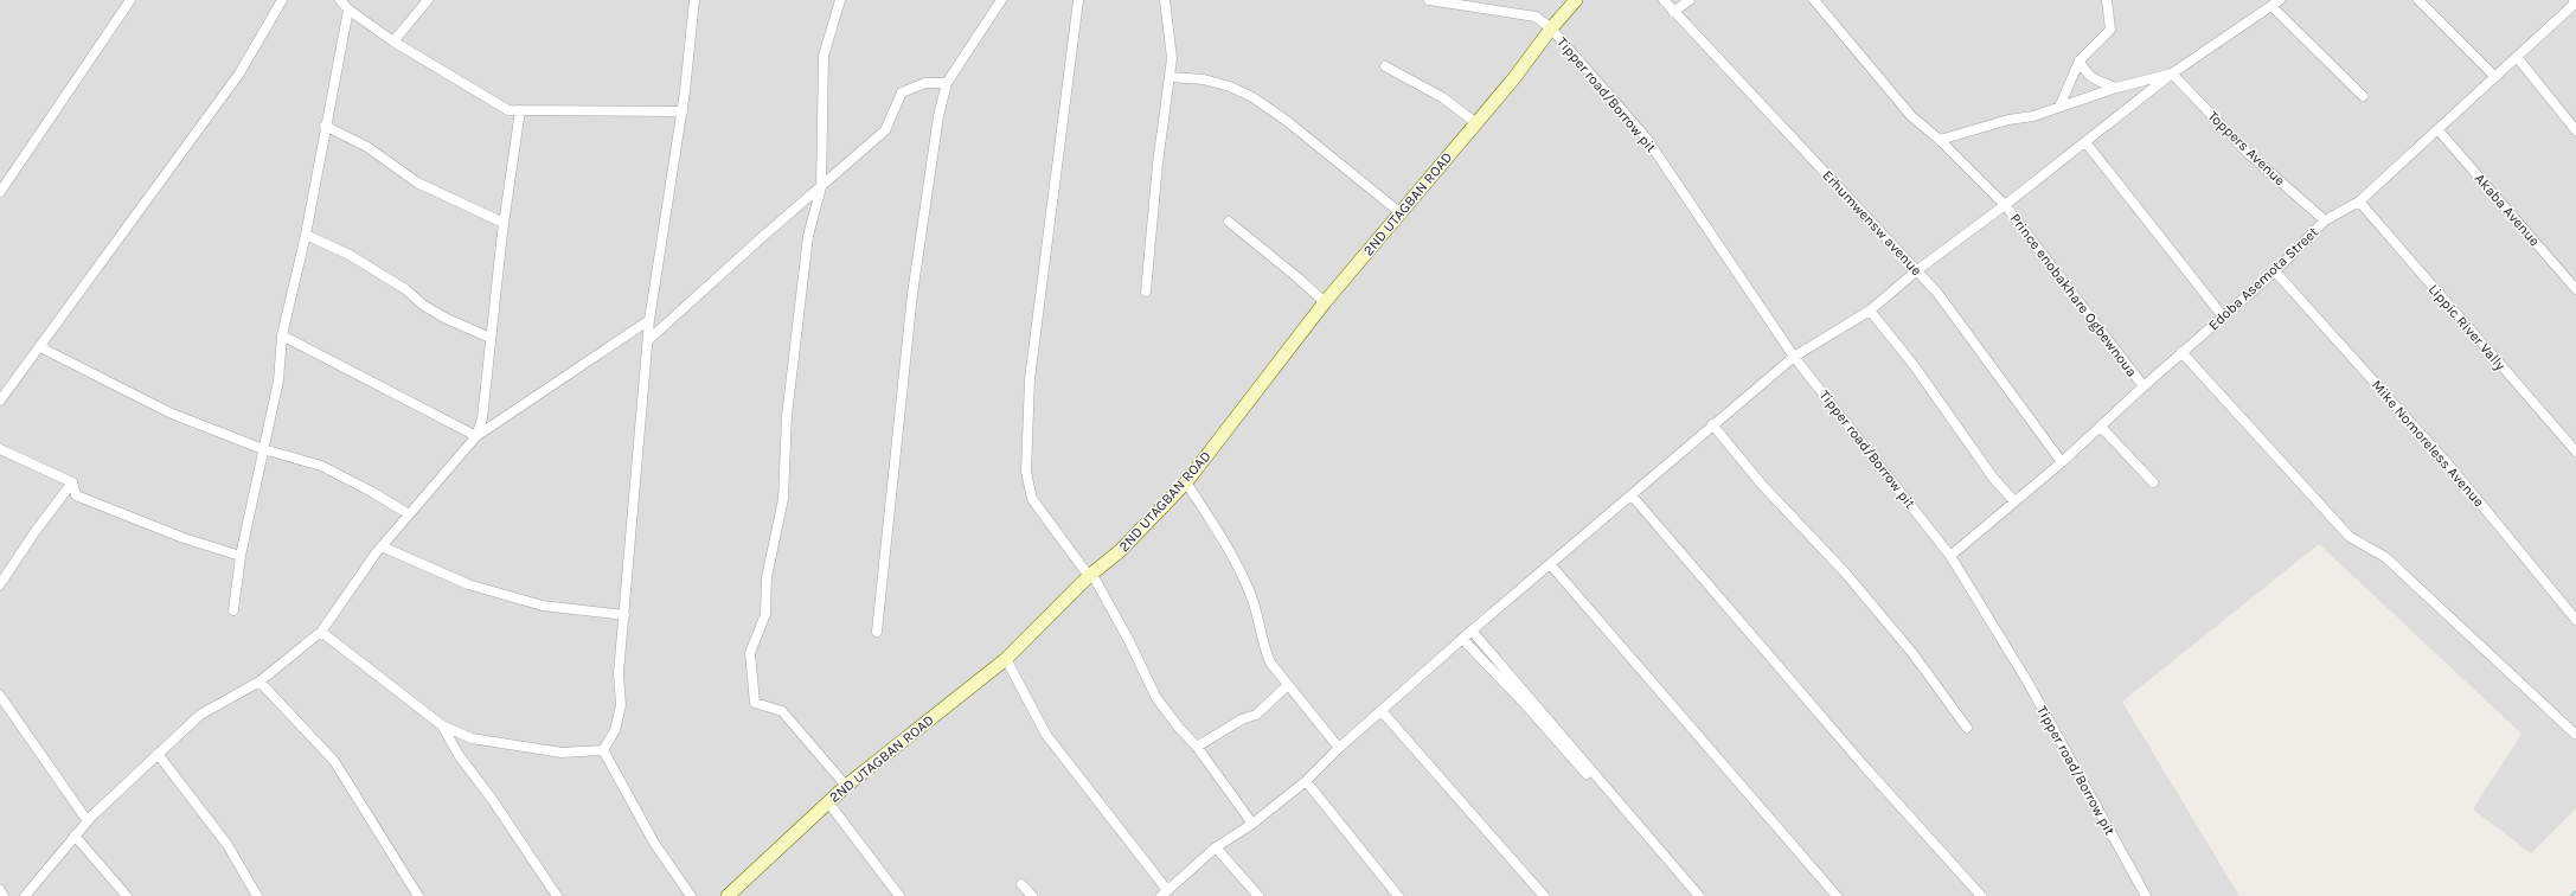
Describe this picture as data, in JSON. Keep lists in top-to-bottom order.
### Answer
{
  "streets": {
    "street": [
      "Tipper road/Borrow pit",
      "Toppers Avenue",
      "2ND UTAGBAN ROAD",
      "Akaba Avenue",
      "Erhumwensw avenue",
      "Edoba Asemota Street",
      "Prince enobakhare Ogbewnoua",
      "Lippic River Vally",
      "Mike Nomoreless Avenue"
    ]
  },
  "crossings": [
    ["Tipper road/Borrow pit", "2ND UTAGBAN ROAD"],
    ["Tipper road/Borrow pit", "Edoba Asemota Street"],
    ["Toppers Avenue", "Edoba Asemota Street"],
    ["Akaba Avenue", "Edoba Asemota Street"],
    ["Erhumwensw avenue", "Edoba Asemota Street"],
    ["Edoba Asemota Street", "Prince enobakhare Ogbewnoua"],
    ["Edoba Asemota Street", "Lippic River Vally"],
    ["Edoba Asemota Street", "Mike Nomoreless Avenue"]
  ]
}
